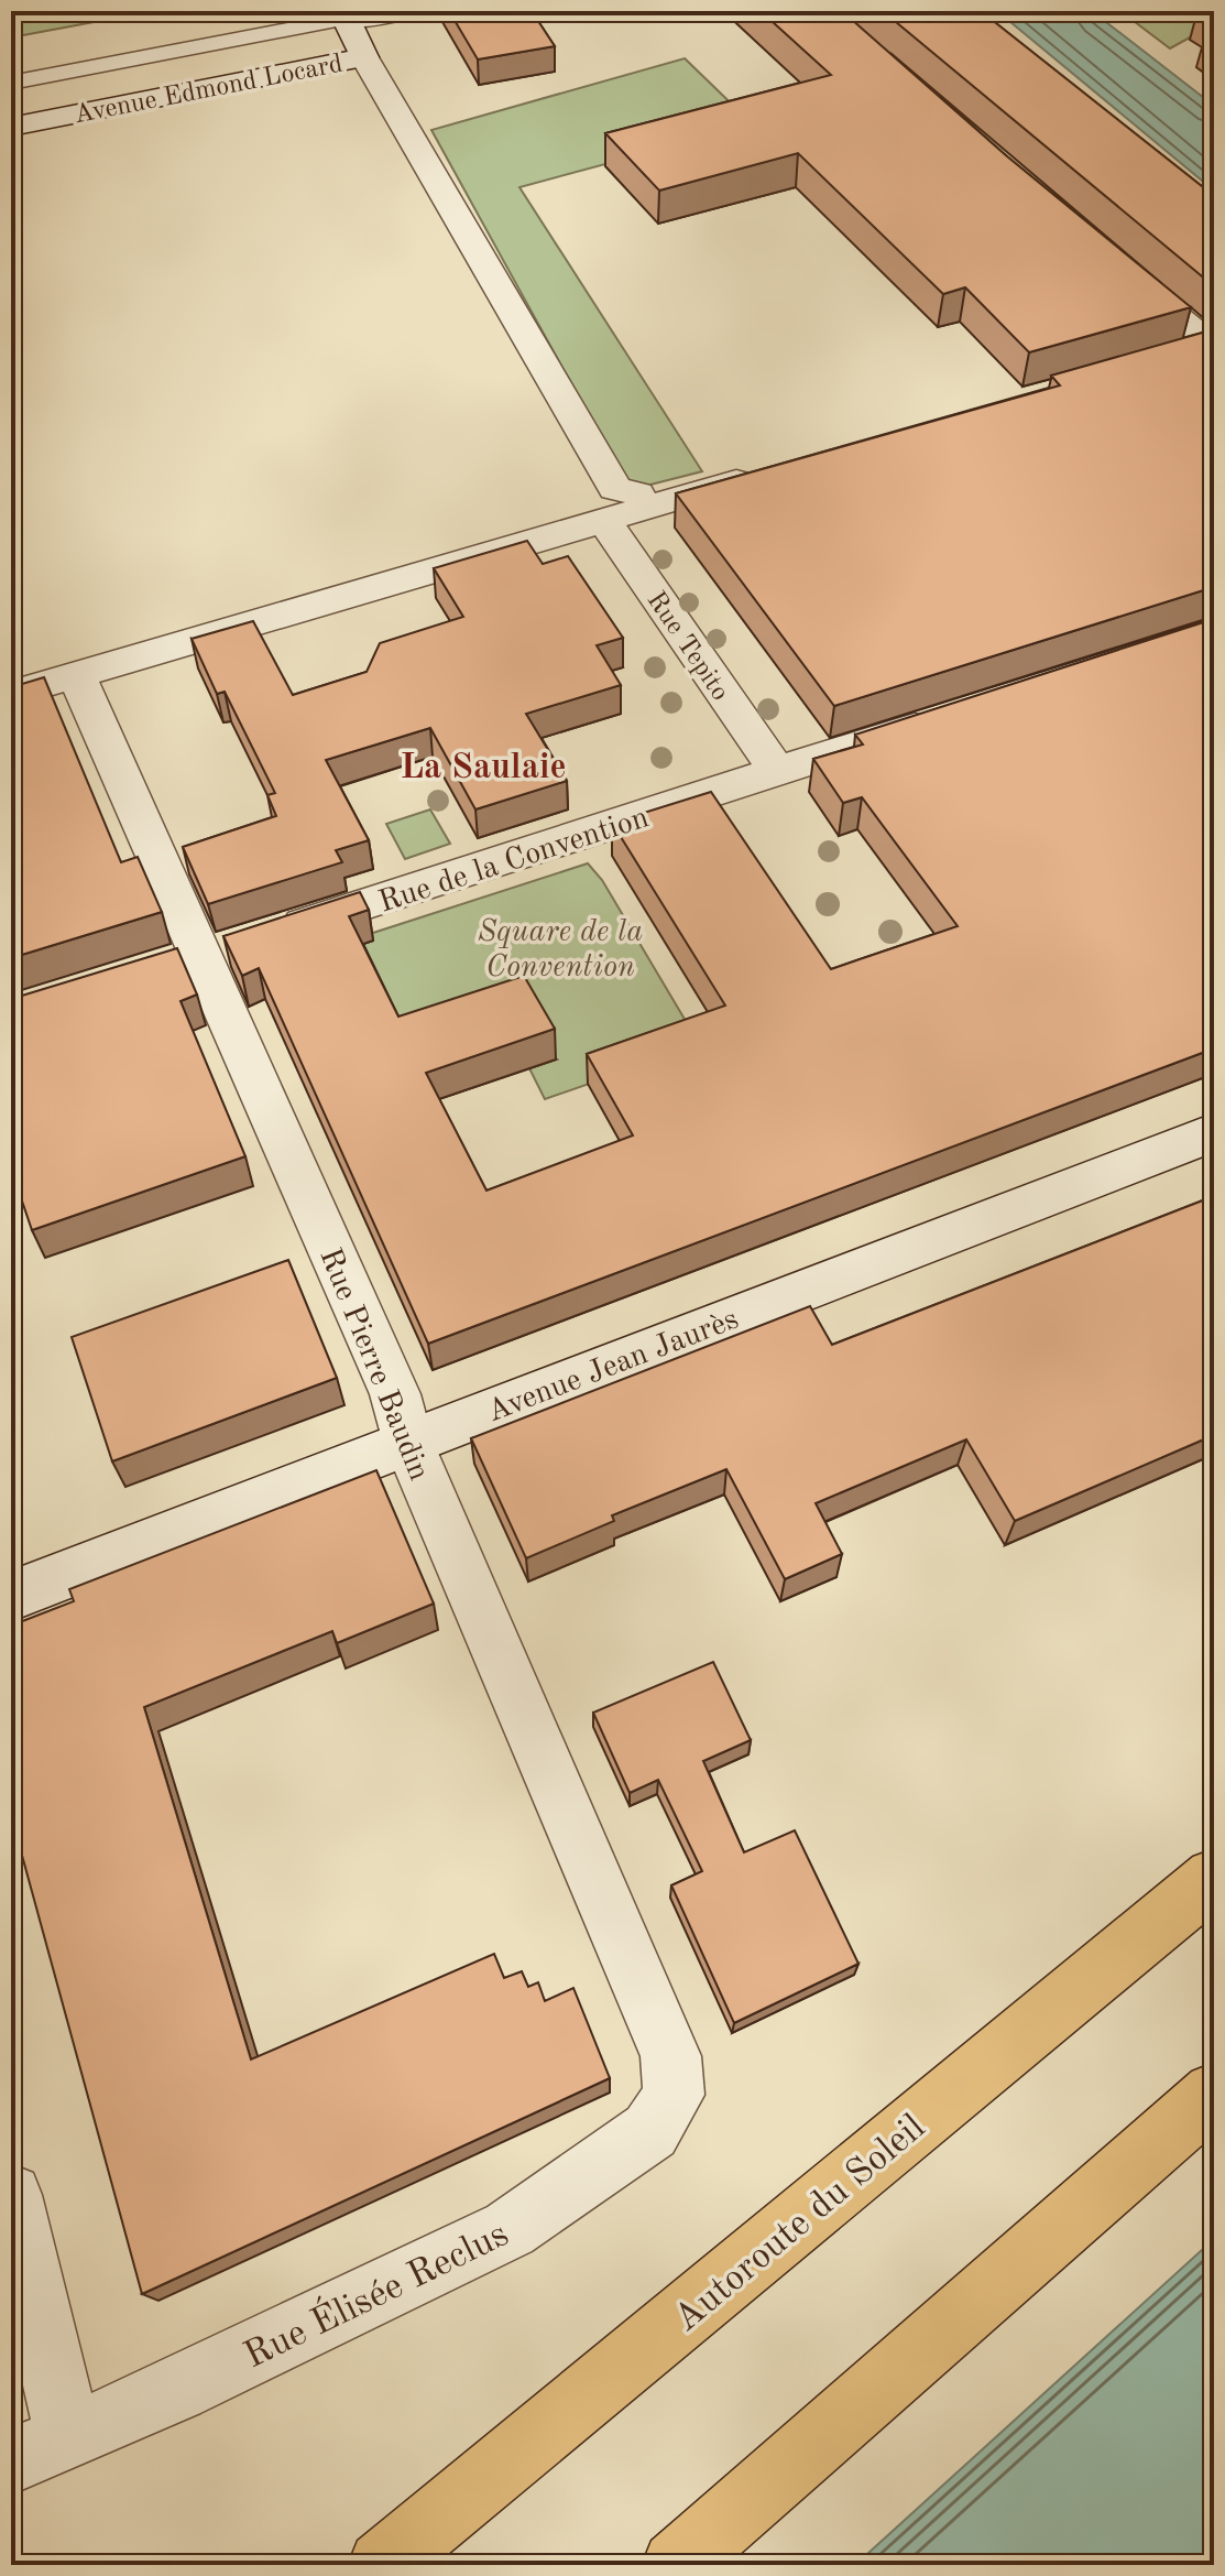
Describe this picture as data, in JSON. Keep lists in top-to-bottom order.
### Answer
{
  "streets": {
    "highway": ["Autoroute du Soleil"],
    "street": [
      "Avenue Edmond Locard",
      "Rue Tepito",
      "Rue de la Convention",
      "Rue Pierre Baudin",
      "Avenue Jean Jaurès",
      "Rue Élisée Reclus"
    ]
  },
  "crossings": [
    ["Rue Tepito", "Rue de la Convention"],
    ["Rue de la Convention", "Rue Pierre Baudin"],
    ["Rue Pierre Baudin", "Avenue Jean Jaurès"],
    ["Rue Pierre Baudin", "Rue Élisée Reclus"]
  ],
  "districts": ["La Saulaie"],
  "parks": ["Square de la Convention"]
}
